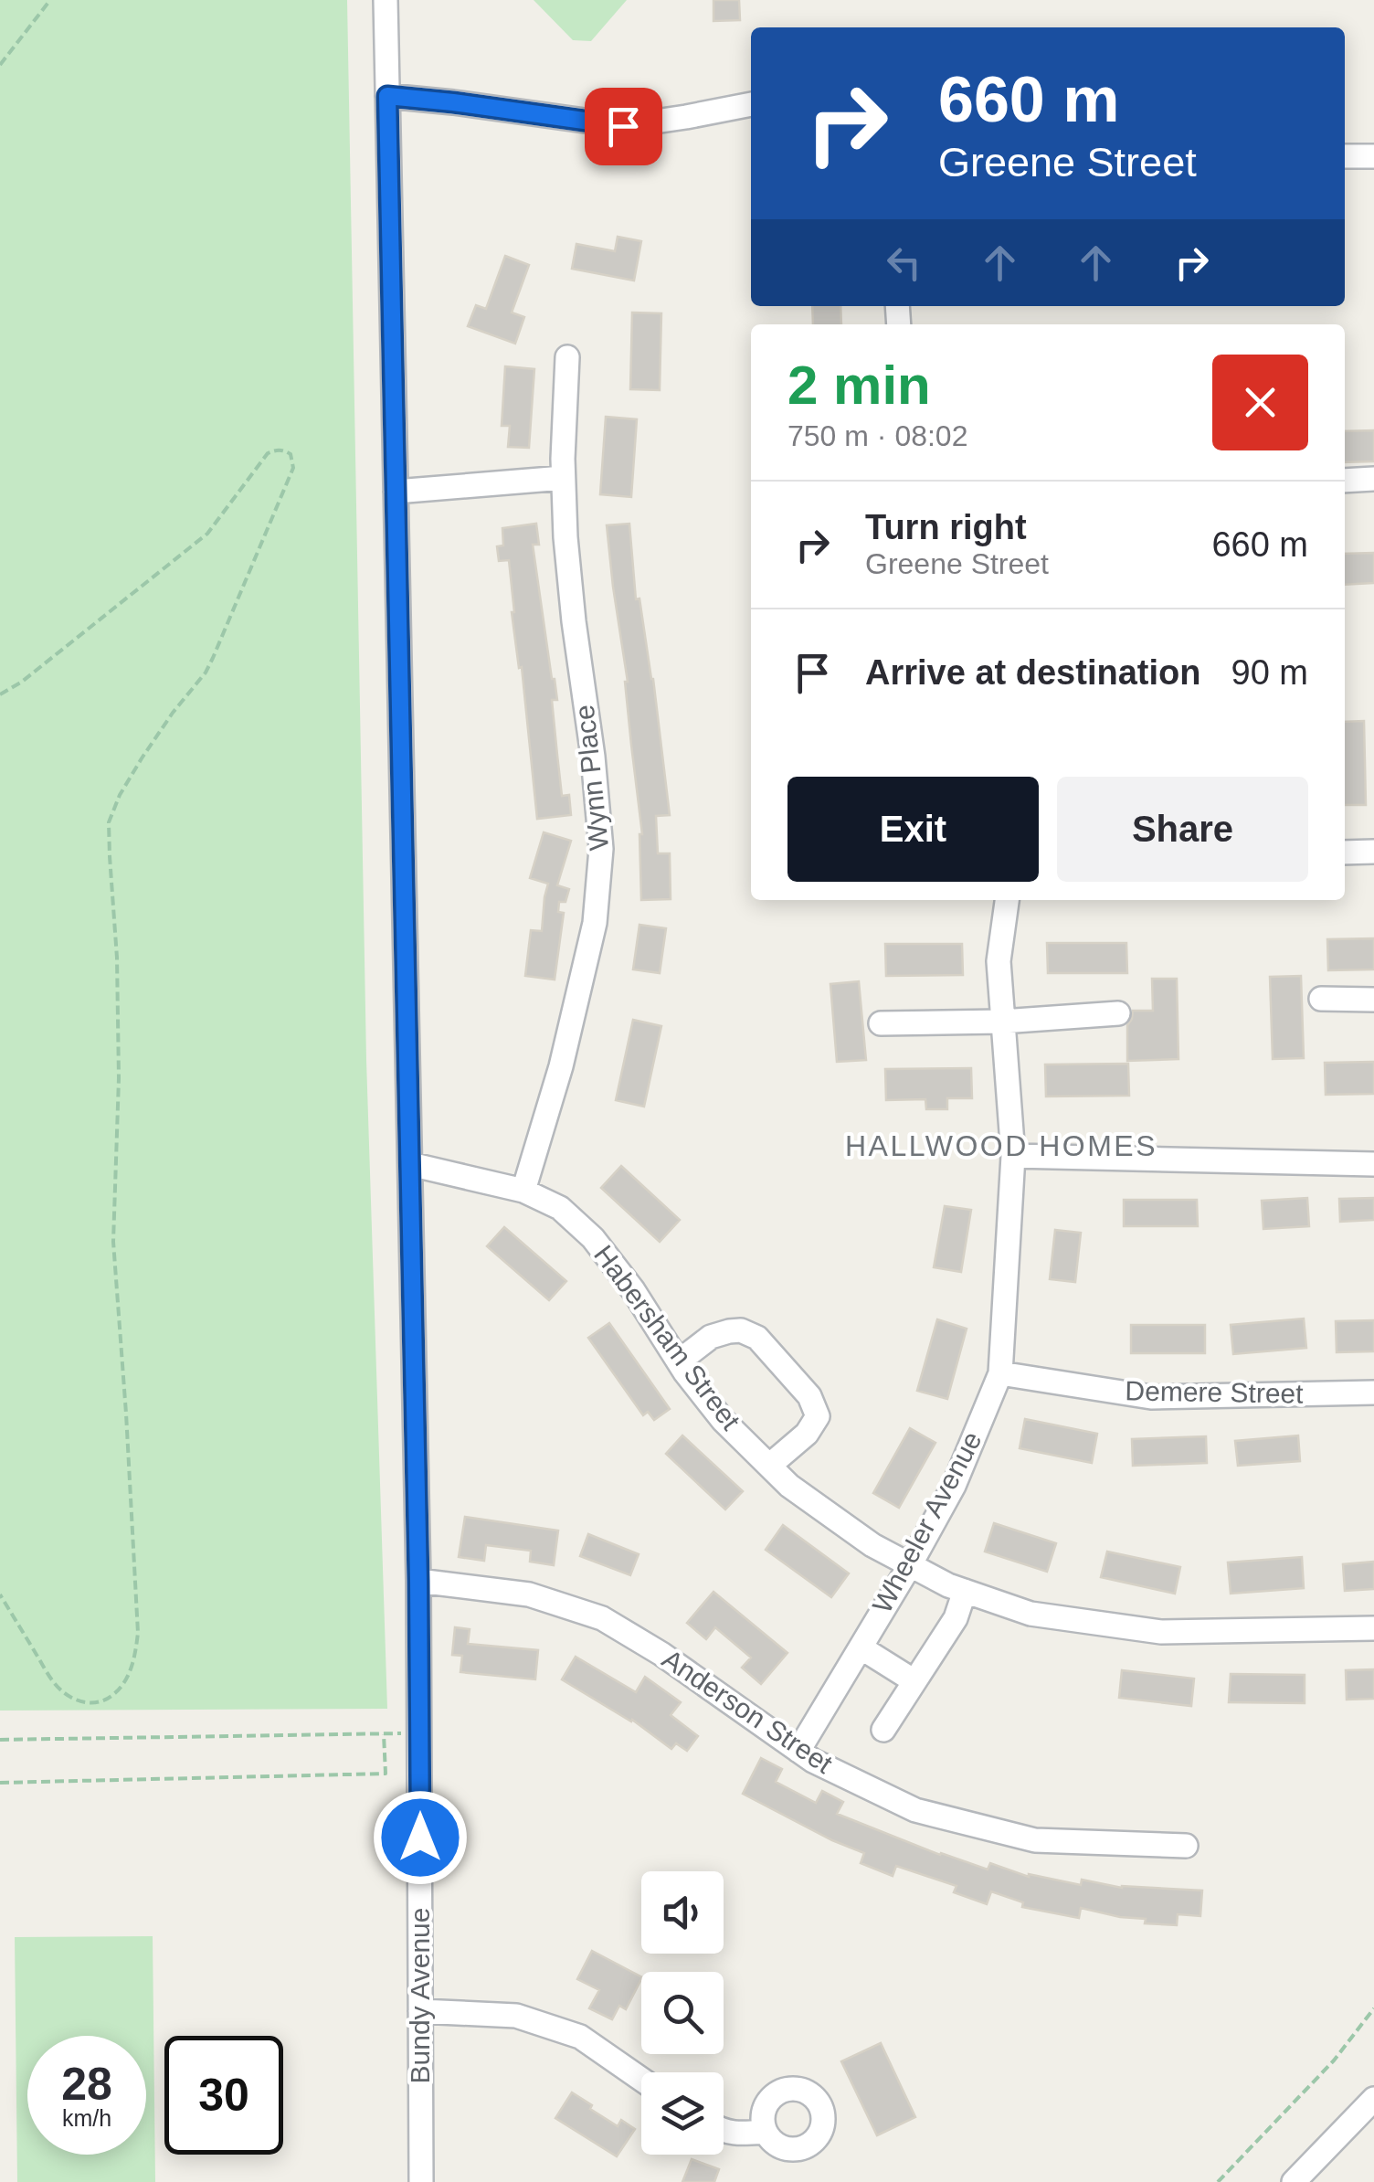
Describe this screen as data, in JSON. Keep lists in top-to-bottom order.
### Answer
{
  "streets": {
    "street": [
      "Wynn Place",
      "Habersham Street",
      "Demere Street",
      "Wheeler Avenue",
      "Anderson Street",
      "Bundy Avenue"
    ]
  },
  "crossings": [
    ["Wynn Place", "Habersham Street"],
    ["Habersham Street", "Wheeler Avenue"],
    ["Habersham Street", "Bundy Avenue"],
    ["Demere Street", "Wheeler Avenue"],
    ["Wheeler Avenue", "Anderson Street"],
    ["Anderson Street", "Bundy Avenue"]
  ],
  "districts": ["HALLWOOD HOMES"],
  "page": {
    "turn": ["660 m", "Greene Street"],
    "heading": ["2 min", "750 m · 08:02"],
    "list": [
      {
        "name": "Turn right",
        "note": "Greene Street",
        "value": "660 m"
      },
      {
        "name": "Arrive at destination",
        "value": "90 m"
      }
    ],
    "buttons": ["Exit", "Share"],
    "speed": "28 km/h",
    "limit": "30"
  }
}
